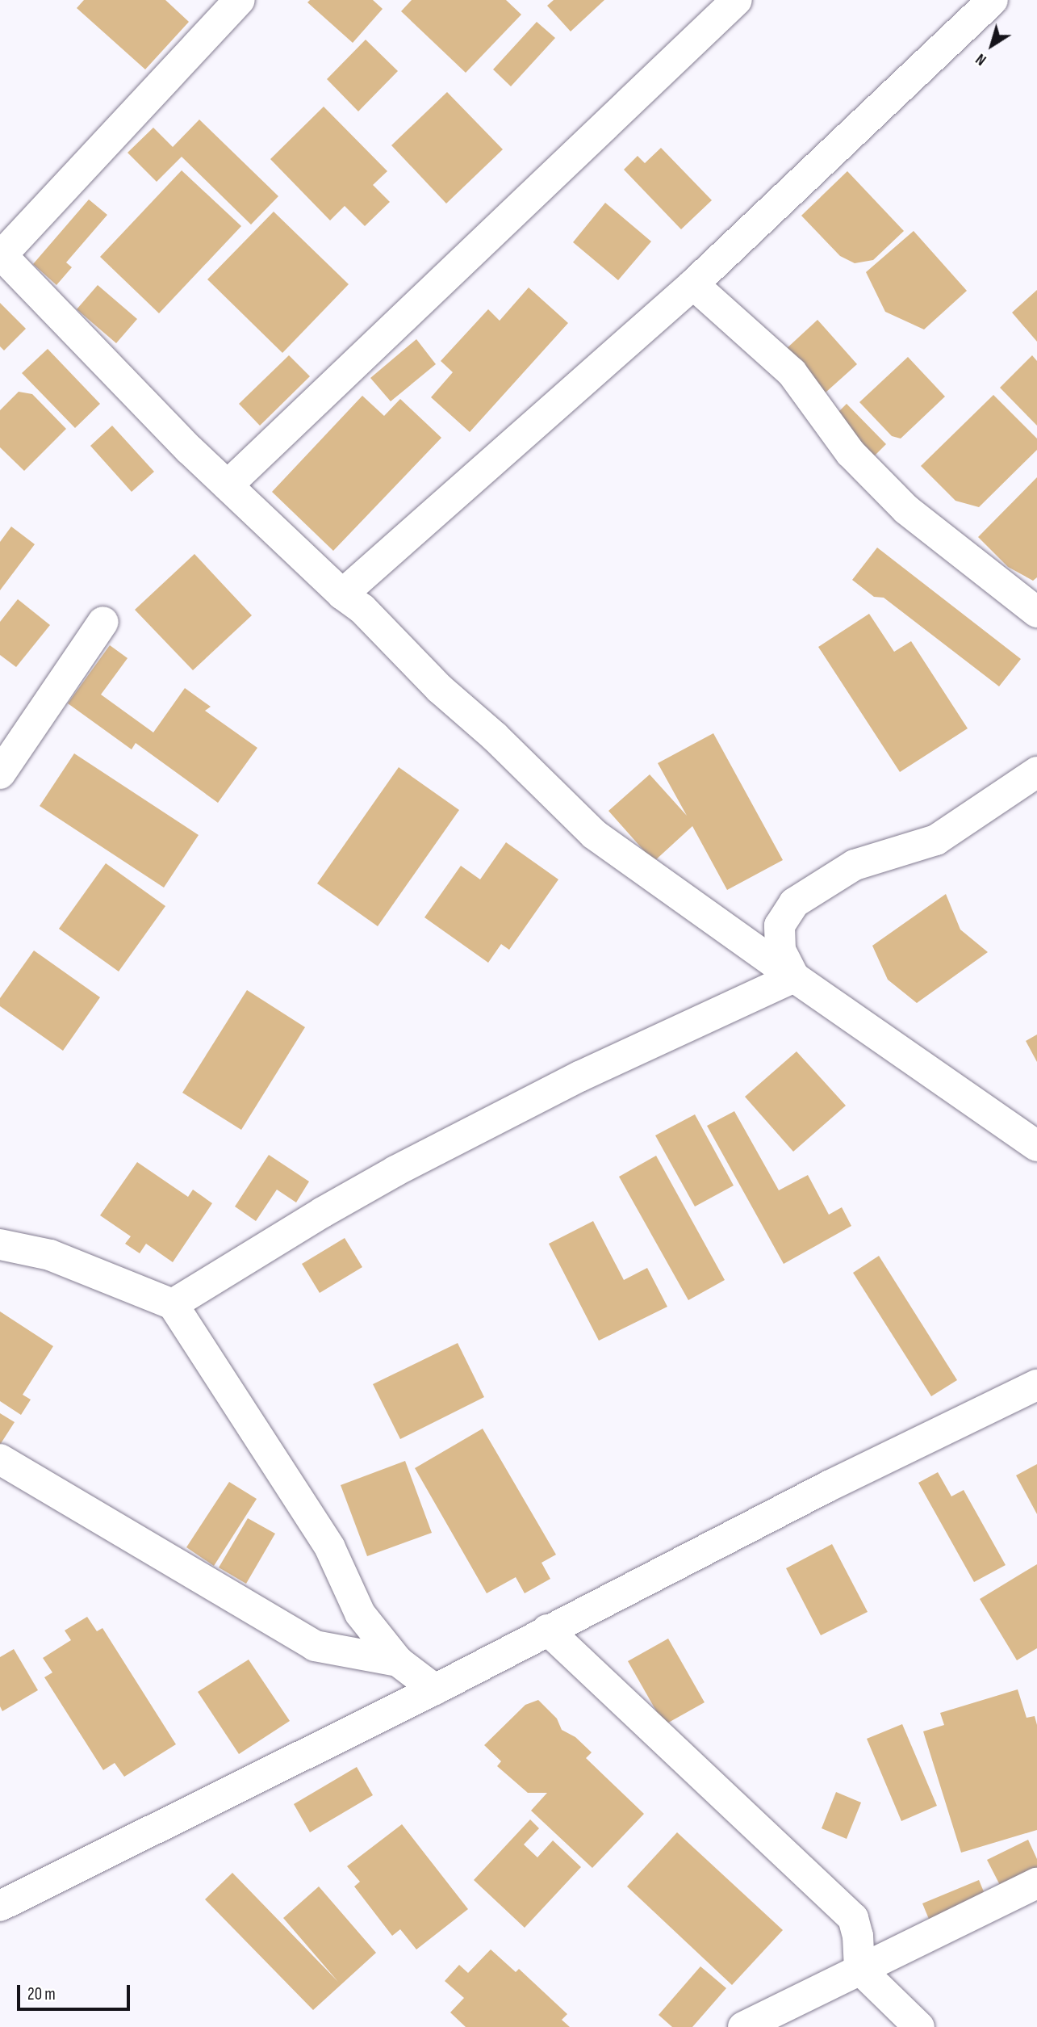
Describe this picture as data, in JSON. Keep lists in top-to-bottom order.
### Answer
{
  "scale_bar": "20 m",
  "north": "bottom left"
}
